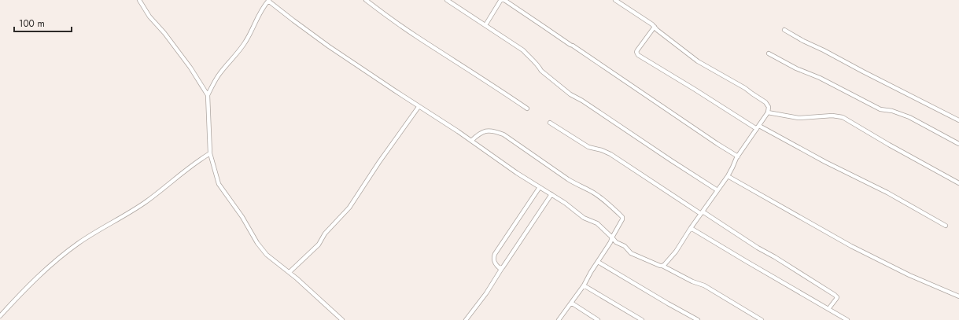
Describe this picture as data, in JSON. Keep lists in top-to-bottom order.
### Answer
{
  "scale_bar": "100 m"
}
